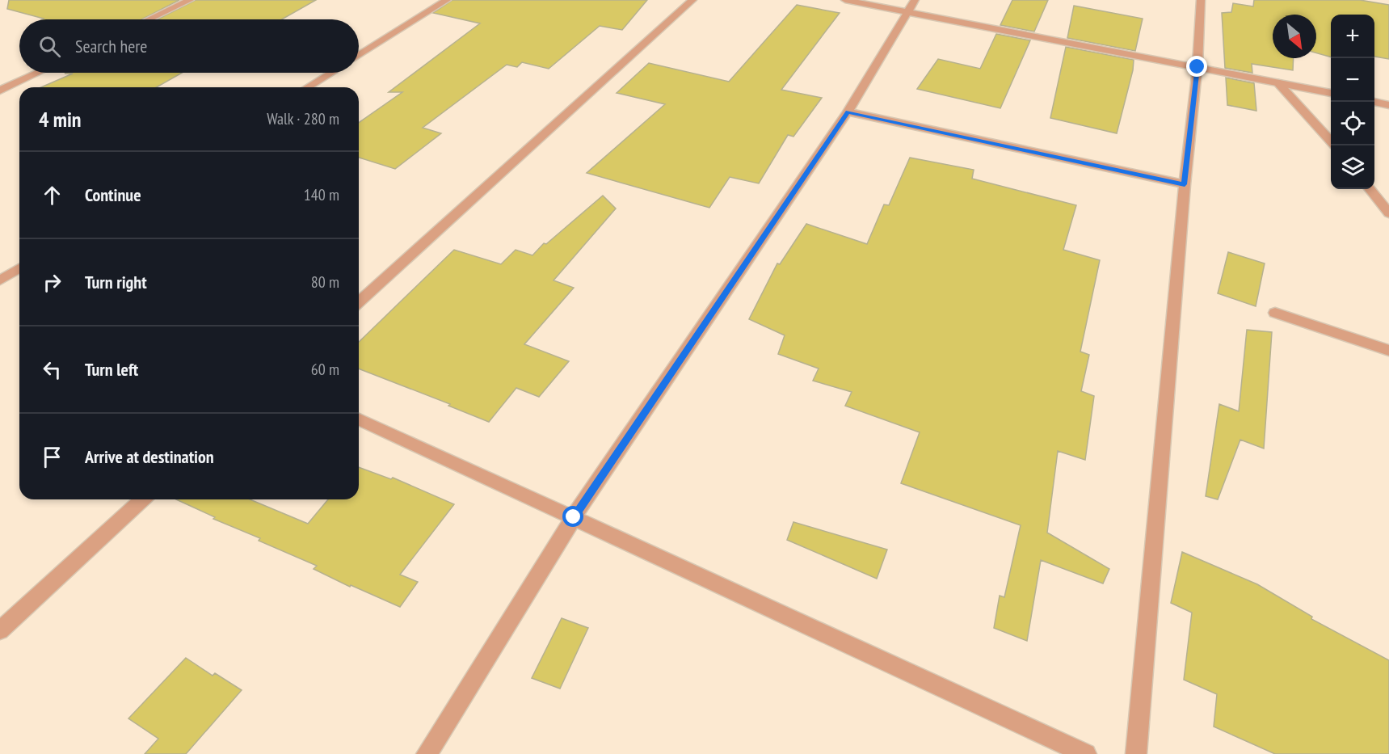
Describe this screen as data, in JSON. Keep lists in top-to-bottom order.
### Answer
{
  "north": "bottom right",
  "page": {
    "map_buttons": ["+", "−"],
    "search": "Search here",
    "heading": ["4 min", "Walk · 280 m"],
    "list": [
      ["Continue", "140 m"],
      ["Turn right", "80 m"],
      ["Turn left", "60 m"],
      "Arrive at destination"
    ]
  }
}
